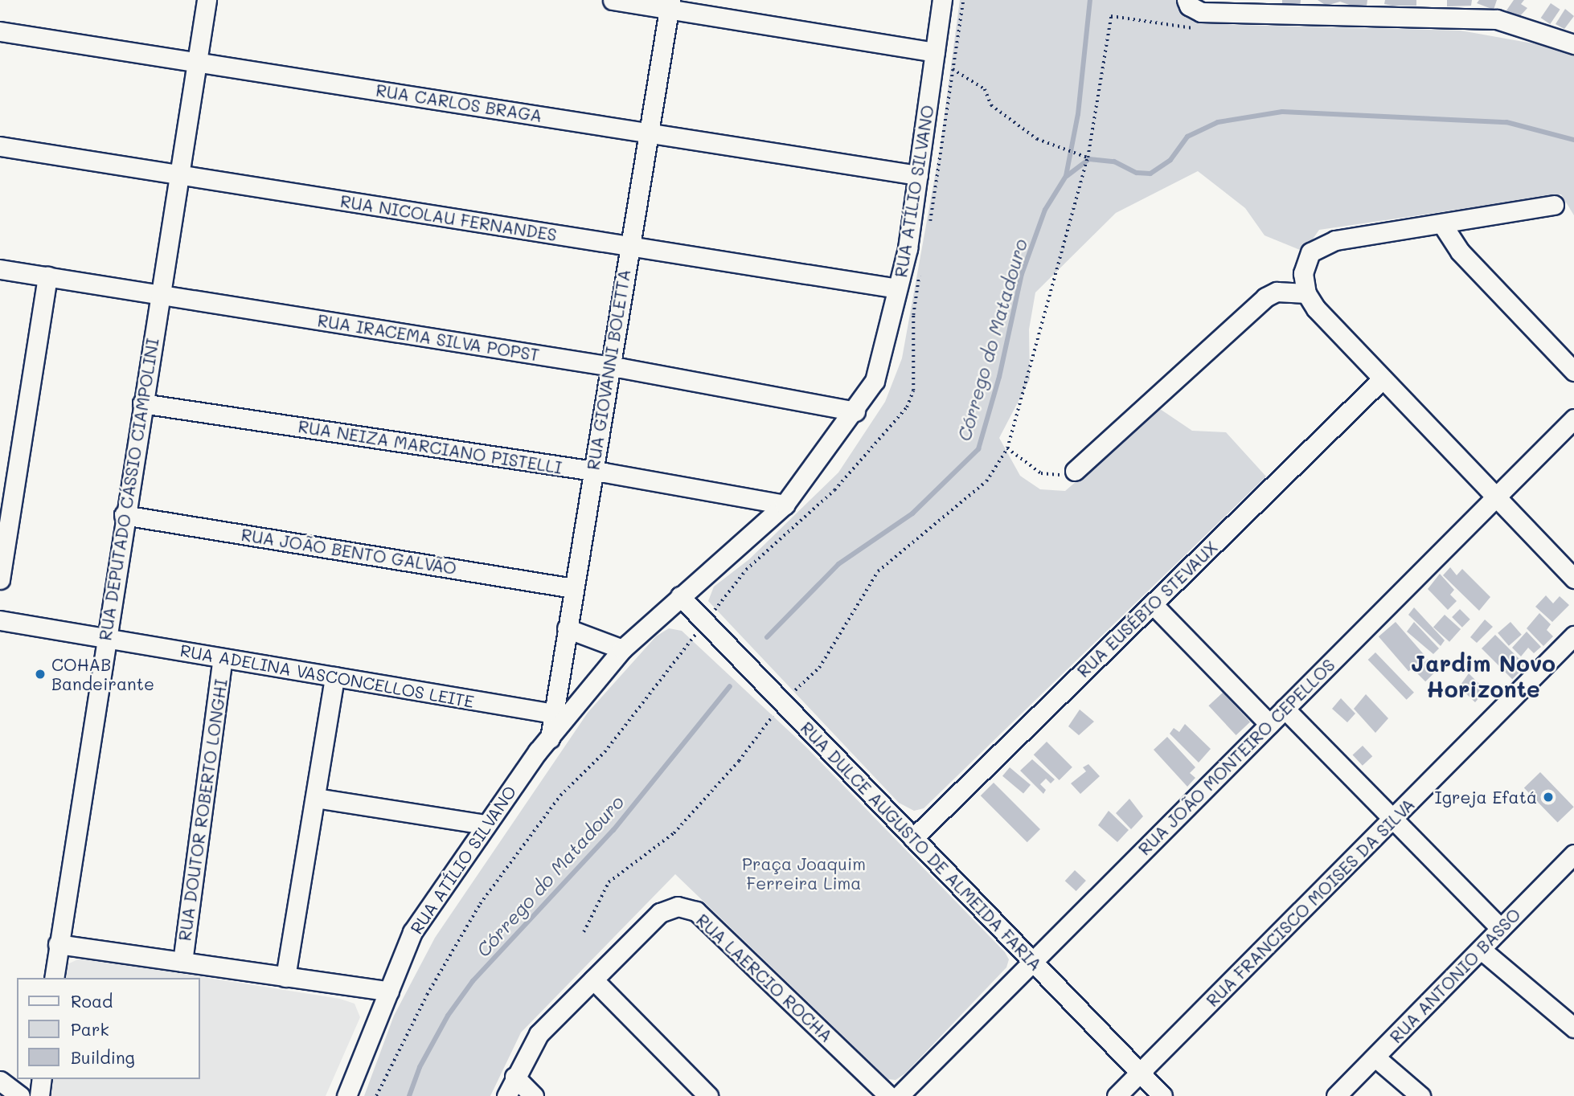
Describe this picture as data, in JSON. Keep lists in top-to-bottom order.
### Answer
{
  "streets": {
    "street": [
      "RUA CARLOS BRAGA",
      "RUA ATÍLIO SILVANO",
      "RUA NICOLAU FERNANDES",
      "RUA IRACEMA SILVA POPST",
      "RUA GIOVANNI BOLETTA",
      "RUA NEIZA MARCIANO PISTELLI",
      "RUA DEPUTADO CÁSSIO CIAMPOLINI",
      "RUA JOÃO BENTO GALVÃO",
      "RUA EUSÉBIO STEVAUX",
      "RUA ADELINA VASCONCELLOS LEITE",
      "RUA JOÃO MONTEIRO CEPELLOS",
      "RUA DOUTOR ROBERTO LONGHI",
      "RUA DULCE AUGUSTO DE ALMEIDA FARIA",
      "RUA FRANCISCO MOISES DA SILVA",
      "RUA ANTONIO BASSO",
      "RUA LAERCIO ROCHA"
    ]
  },
  "crossings": [
    ["RUA CARLOS BRAGA", "RUA ATÍLIO SILVANO"],
    ["RUA CARLOS BRAGA", "RUA GIOVANNI BOLETTA"],
    ["RUA CARLOS BRAGA", "RUA DEPUTADO CÁSSIO CIAMPOLINI"],
    ["RUA ATÍLIO SILVANO", "RUA NICOLAU FERNANDES"],
    ["RUA ATÍLIO SILVANO", "RUA IRACEMA SILVA POPST"],
    ["RUA ATÍLIO SILVANO", "RUA GIOVANNI BOLETTA"],
    ["RUA ATÍLIO SILVANO", "RUA NEIZA MARCIANO PISTELLI"],
    ["RUA ATÍLIO SILVANO", "RUA DULCE AUGUSTO DE ALMEIDA FARIA"],
    ["RUA NICOLAU FERNANDES", "RUA GIOVANNI BOLETTA"],
    ["RUA NICOLAU FERNANDES", "RUA DEPUTADO CÁSSIO CIAMPOLINI"],
    ["RUA IRACEMA SILVA POPST", "RUA GIOVANNI BOLETTA"],
    ["RUA IRACEMA SILVA POPST", "RUA DEPUTADO CÁSSIO CIAMPOLINI"],
    ["RUA GIOVANNI BOLETTA", "RUA NEIZA MARCIANO PISTELLI"],
    ["RUA GIOVANNI BOLETTA", "RUA JOÃO BENTO GALVÃO"],
    ["RUA GIOVANNI BOLETTA", "RUA ADELINA VASCONCELLOS LEITE"],
    ["RUA NEIZA MARCIANO PISTELLI", "RUA DEPUTADO CÁSSIO CIAMPOLINI"],
    ["RUA DEPUTADO CÁSSIO CIAMPOLINI", "RUA JOÃO BENTO GALVÃO"],
    ["RUA DEPUTADO CÁSSIO CIAMPOLINI", "RUA ADELINA VASCONCELLOS LEITE"],
    ["RUA EUSÉBIO STEVAUX", "RUA DULCE AUGUSTO DE ALMEIDA FARIA"],
    ["RUA ADELINA VASCONCELLOS LEITE", "RUA DOUTOR ROBERTO LONGHI"],
    ["RUA JOÃO MONTEIRO CEPELLOS", "RUA DULCE AUGUSTO DE ALMEIDA FARIA"],
    ["RUA DULCE AUGUSTO DE ALMEIDA FARIA", "RUA FRANCISCO MOISES DA SILVA"]
  ],
  "districts": ["Jardim Novo Horizonte"],
  "water": ["Córrego do Matadouro"],
  "parks": ["Praça Joaquim Ferreira Lima"],
  "places": ["COHAB Bandeirante", "Igreja Efatá"],
  "legend": ["Road", "Park", "Building"]
}
